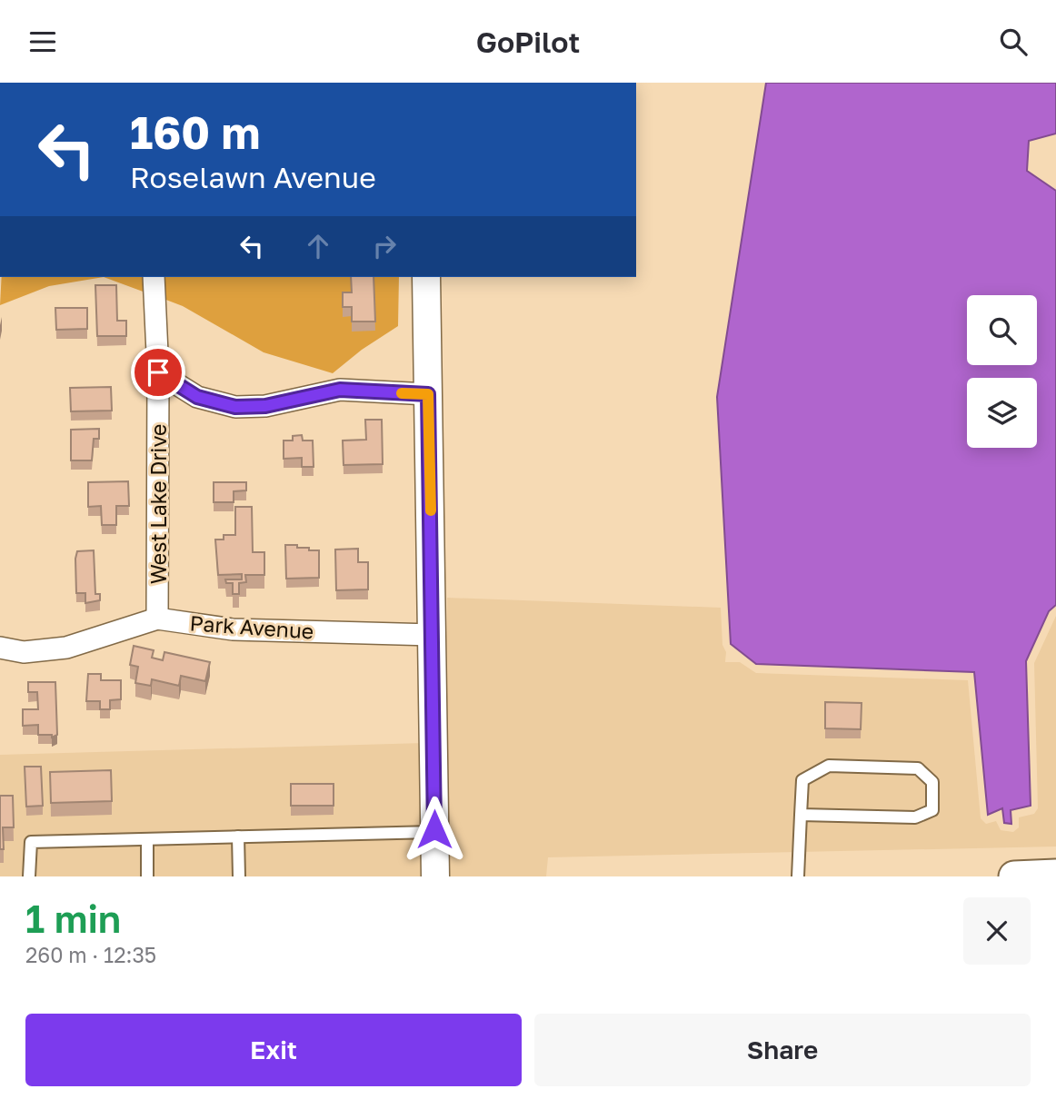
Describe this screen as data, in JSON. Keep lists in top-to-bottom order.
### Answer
{
  "streets": {
    "street": ["West Lake Drive", "Park Avenue"]
  },
  "crossings": [
    ["West Lake Drive", "Park Avenue"]
  ],
  "page": {
    "header": "GoPilot",
    "turn": ["160 m", "Roselawn Avenue"],
    "heading": ["1 min", "260 m · 12:35"],
    "buttons": ["Exit", "Share"]
  }
}
